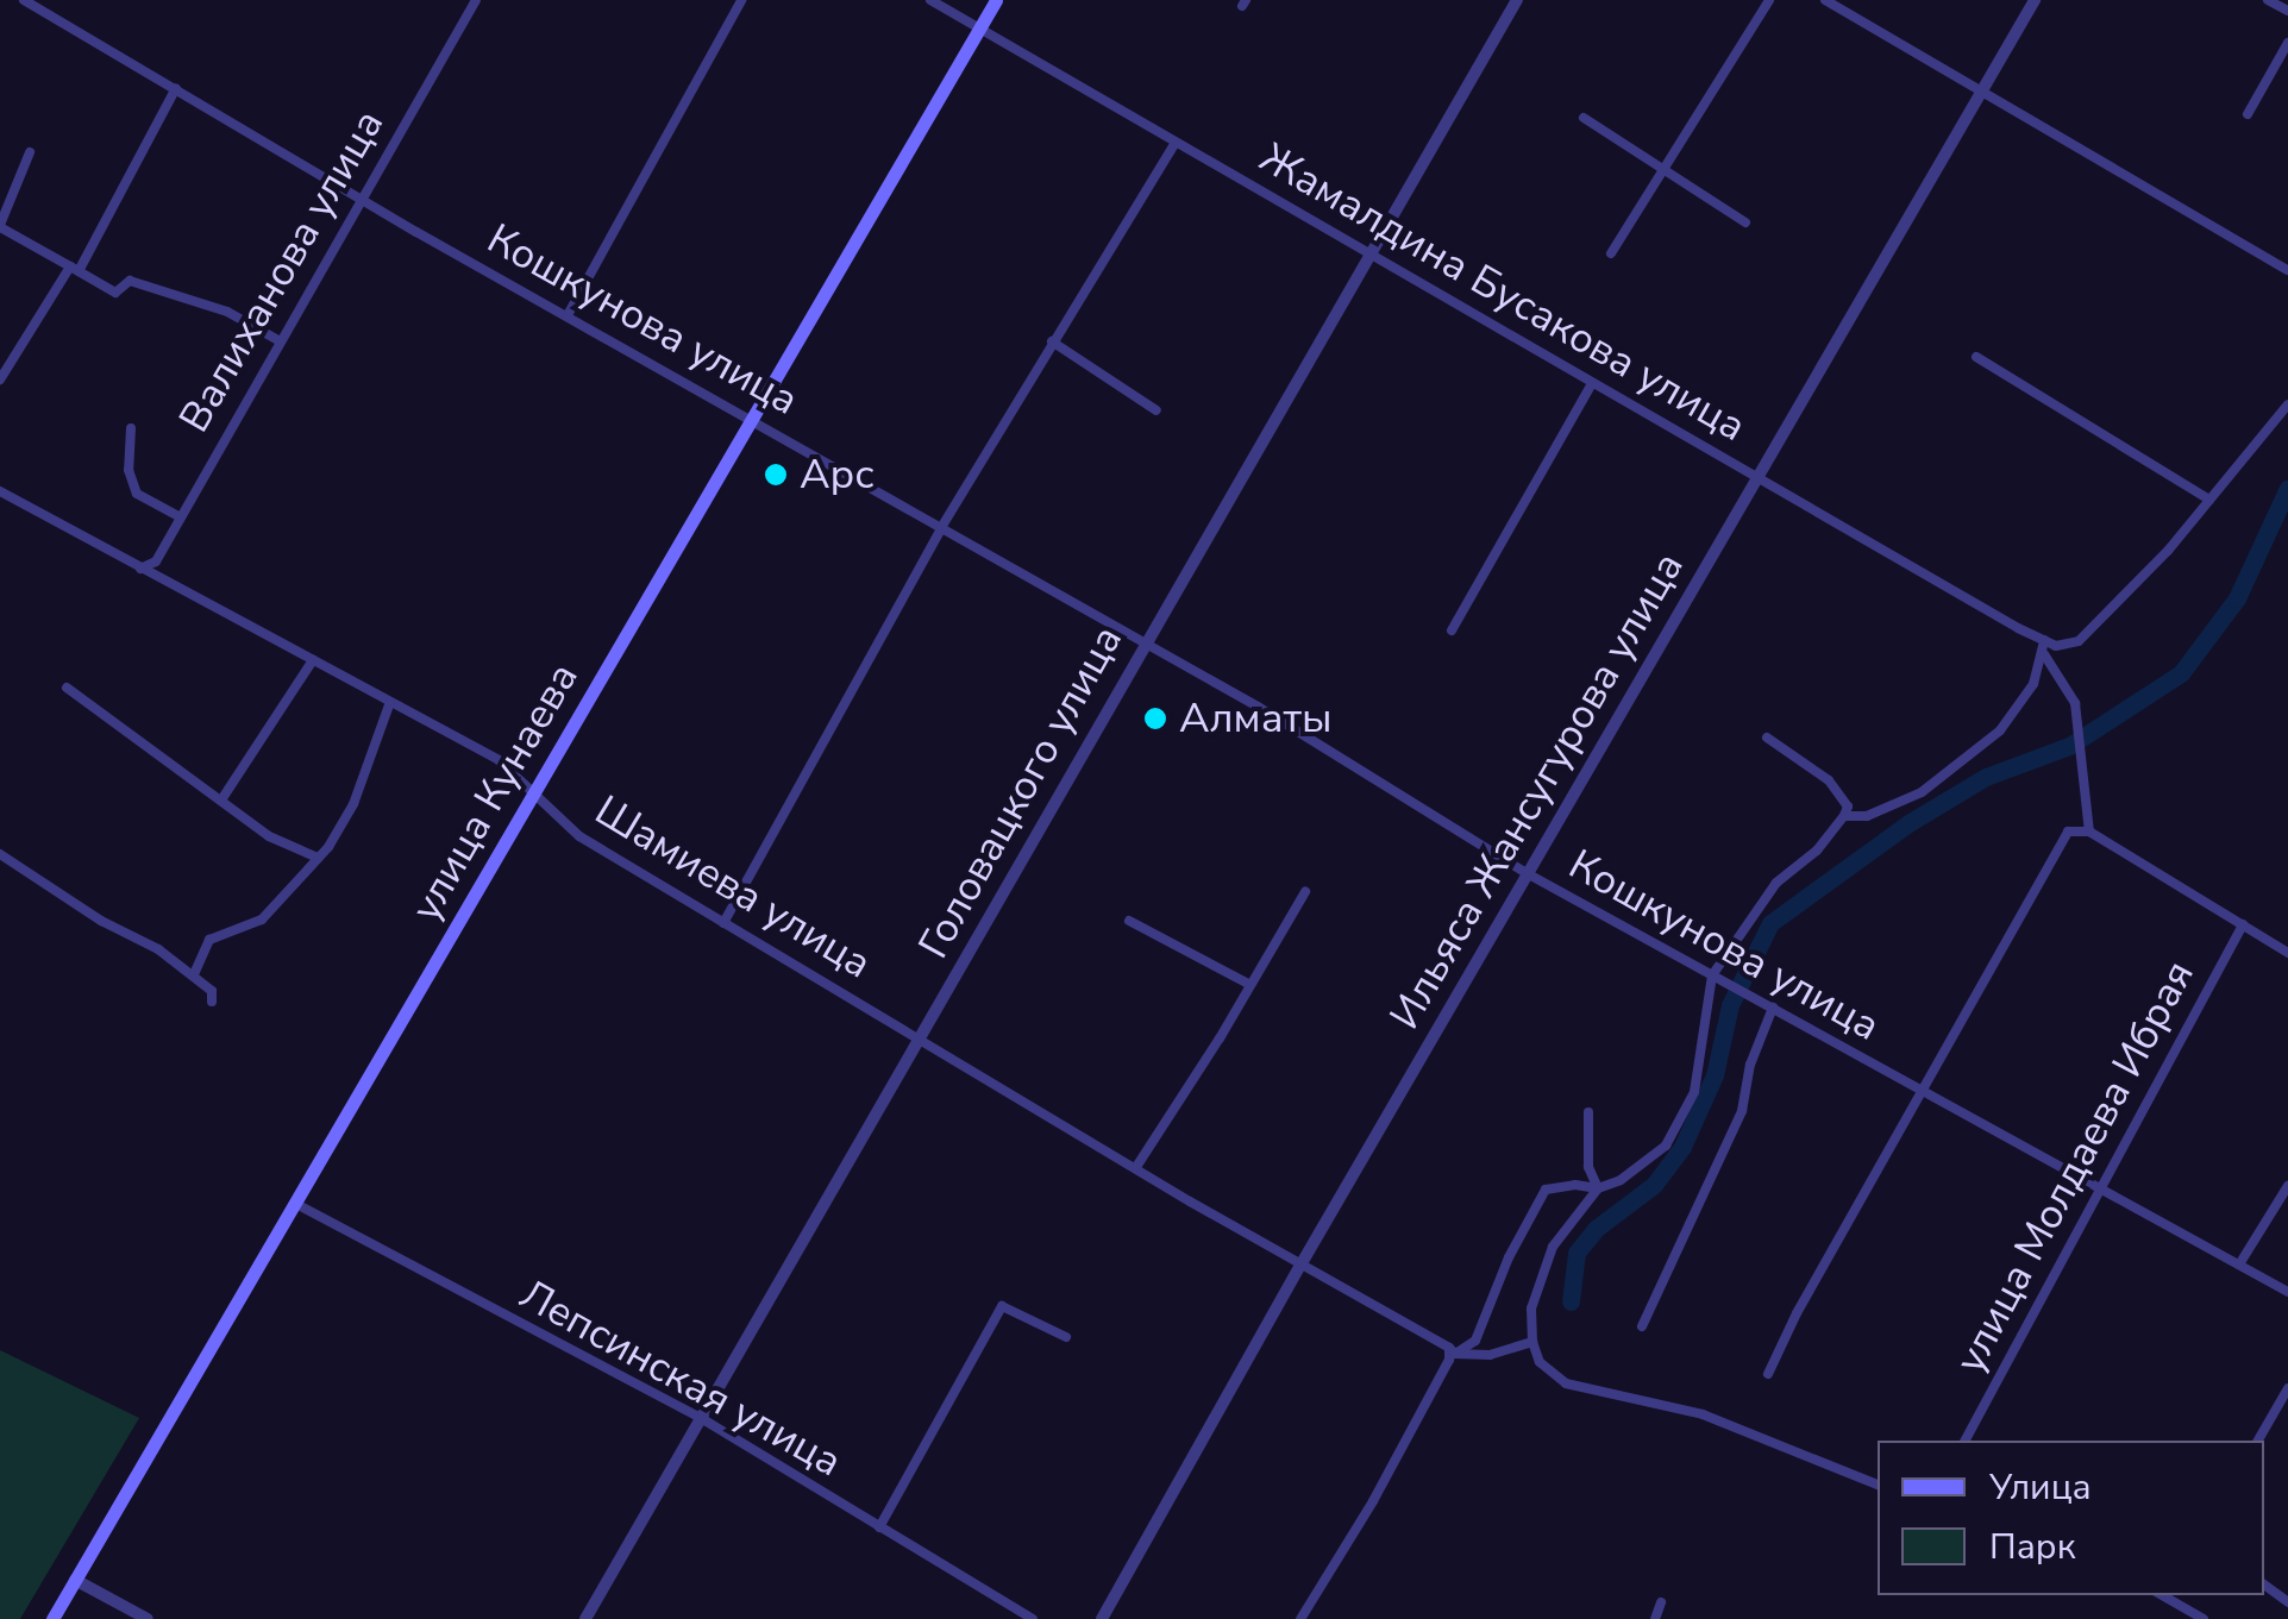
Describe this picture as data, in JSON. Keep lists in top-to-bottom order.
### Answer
{
  "streets": {
    "main road": ["улица Кунаева"],
    "street": [
      "Валиханова улица",
      "Жамалдина Бусакова улица",
      "Кошкунова улица",
      "Ильяса Жансугурова улица",
      "Головацкого улица",
      "Шамиева улица",
      "улица Молдаева Ибрая",
      "Лепсинская улица"
    ]
  },
  "crossings": [
    ["Валиханова улица", "Кошкунова улица"],
    ["Валиханова улица", "Шамиева улица"],
    ["Жамалдина Бусакова улица", "Ильяса Жансугурова улица"],
    ["Жамалдина Бусакова улица", "улица Кунаева"],
    ["Жамалдина Бусакова улица", "Головацкого улица"],
    ["Кошкунова улица", "Ильяса Жансугурова улица"],
    ["Кошкунова улица", "улица Кунаева"],
    ["Кошкунова улица", "Головацкого улица"],
    ["Кошкунова улица", "улица Молдаева Ибрая"],
    ["Ильяса Жансугурова улица", "Шамиева улица"],
    ["улица Кунаева", "Шамиева улица"],
    ["улица Кунаева", "Лепсинская улица"],
    ["Головацкого улица", "Шамиева улица"],
    ["Головацкого улица", "Лепсинская улица"]
  ],
  "places": ["Арс", "Алматы"],
  "legend": ["Улица", "Парк"]
}
